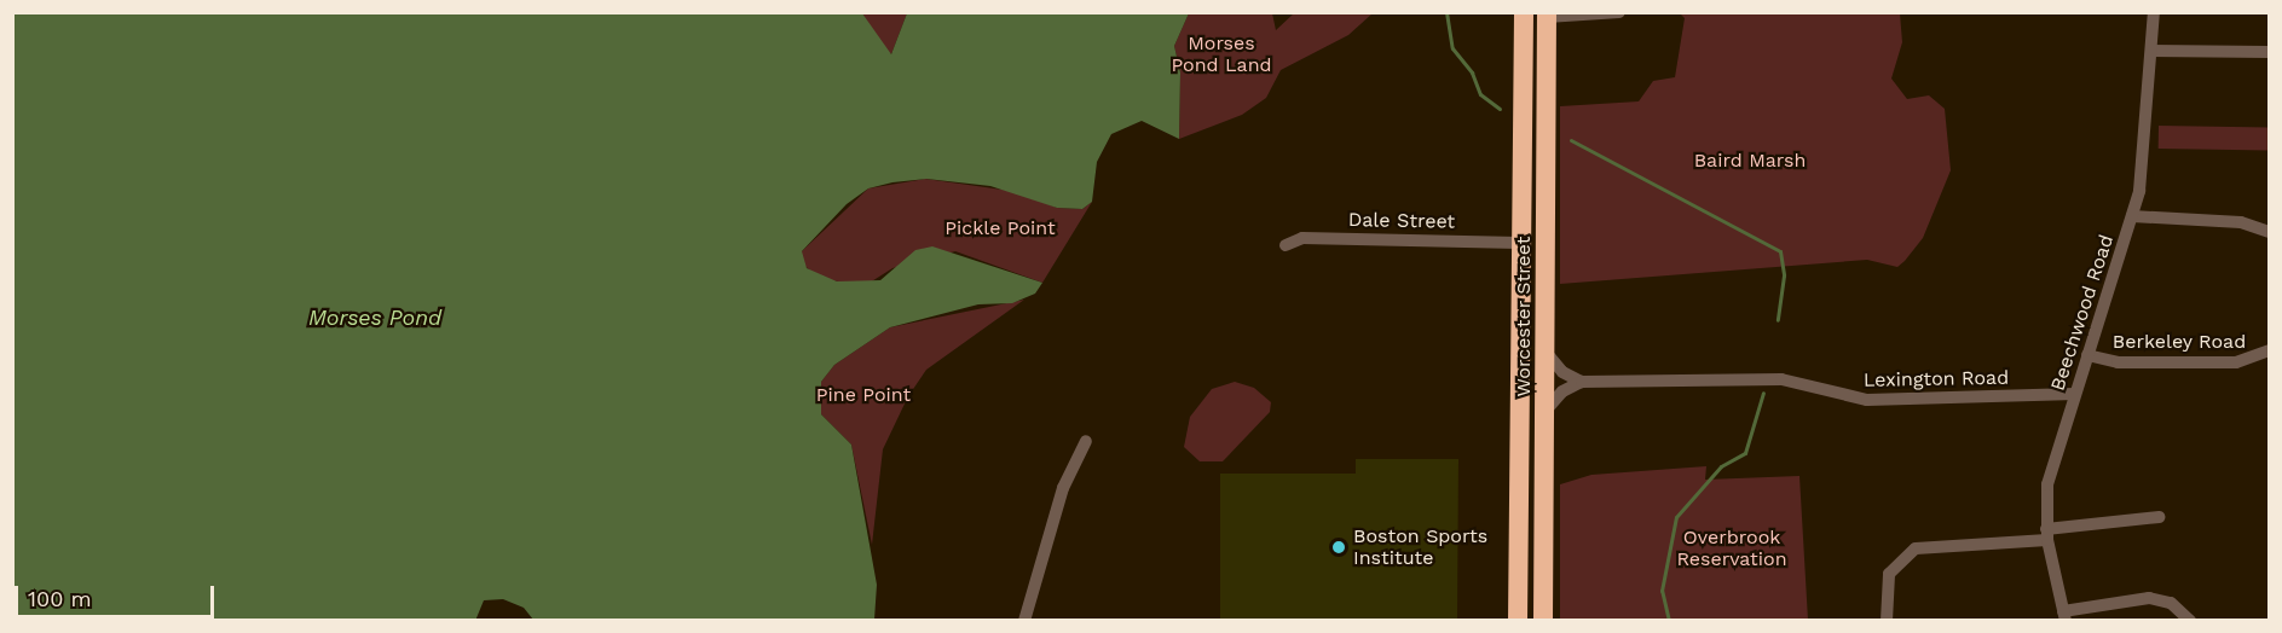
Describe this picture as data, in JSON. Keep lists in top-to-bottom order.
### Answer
{
  "streets": {
    "highway": ["Worcester Street"],
    "street": [
      "Dale Street",
      "Beechwood Road",
      "Berkeley Road",
      "Lexington Road"
    ]
  },
  "crossings": [
    ["Dale Street", "Worcester Street"],
    ["Beechwood Road", "Berkeley Road"],
    ["Beechwood Road", "Lexington Road"]
  ],
  "water": ["Morses Pond"],
  "parks": [
    "Morses Pond Land",
    "Baird Marsh",
    "Pickle Point",
    "Pine Point",
    "Overbrook Reservation"
  ],
  "places": ["Boston Sports Institute"],
  "scale_bar": "100 m"
}
